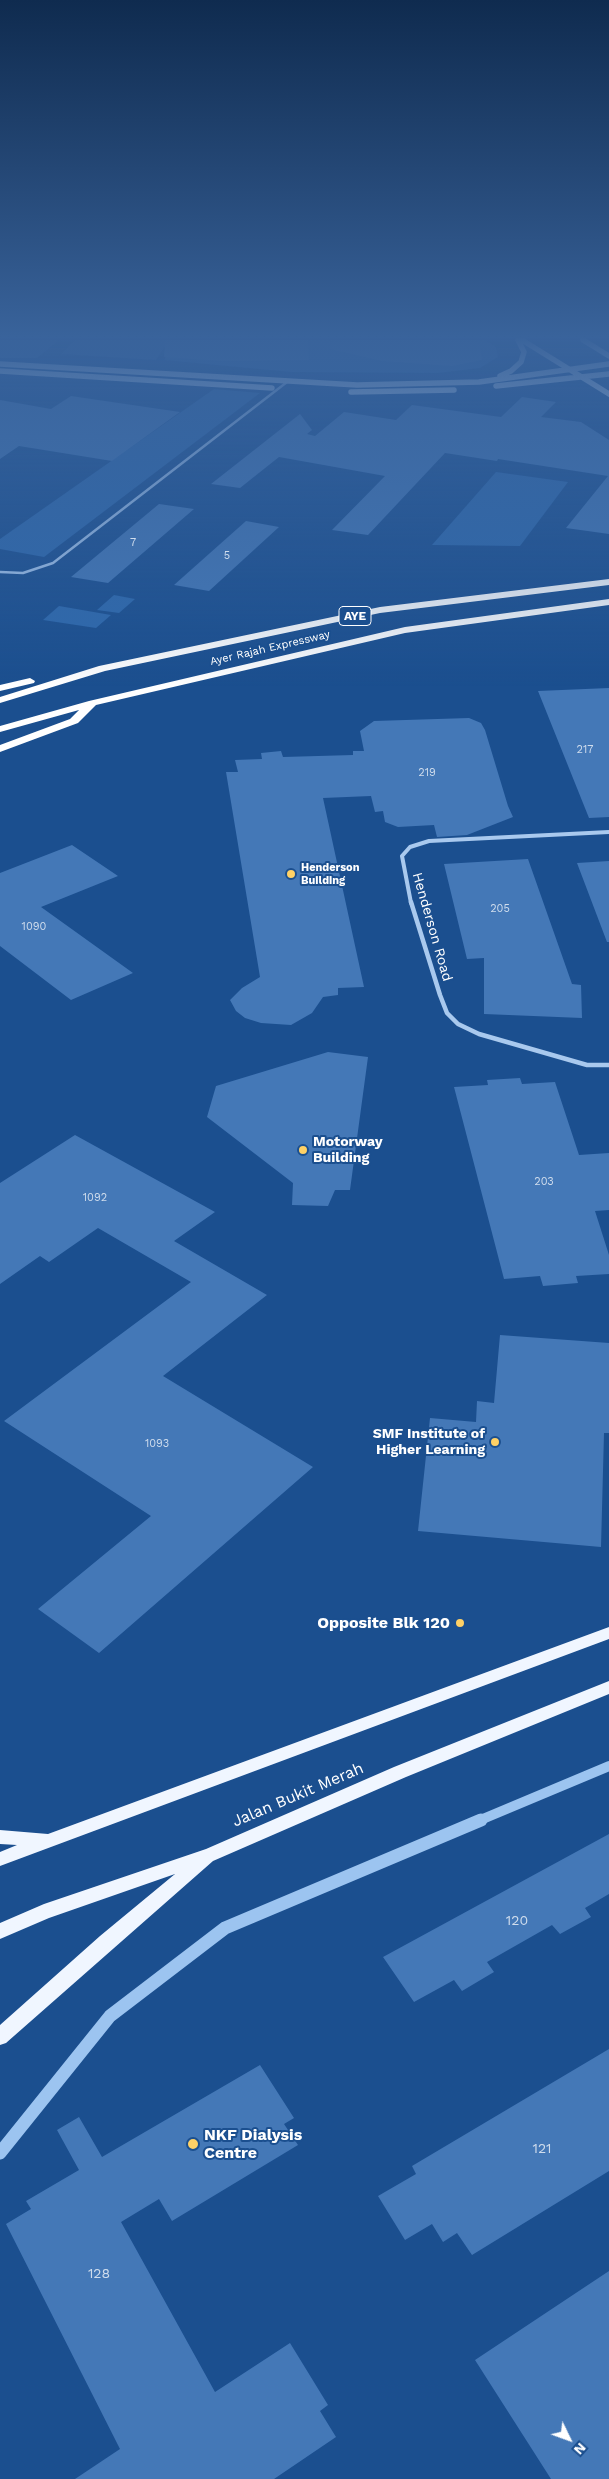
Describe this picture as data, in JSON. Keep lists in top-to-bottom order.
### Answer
{
  "streets": {
    "highway": ["AYE", "Ayer Rajah Expressway"],
    "main road": ["Jalan Bukit Merah"],
    "street": ["Henderson Road"]
  },
  "places": [
    "Henderson Building",
    "Motorway Building",
    "SMF Institute of Higher Learning",
    "Opposite Blk 120",
    "NKF Dialysis Centre"
  ],
  "house_numbers": [
    "7",
    "5",
    "217",
    "219",
    "205",
    "1090",
    "203",
    "1092",
    "1093",
    "120",
    "121",
    "128"
  ],
  "north": "bottom right"
}
